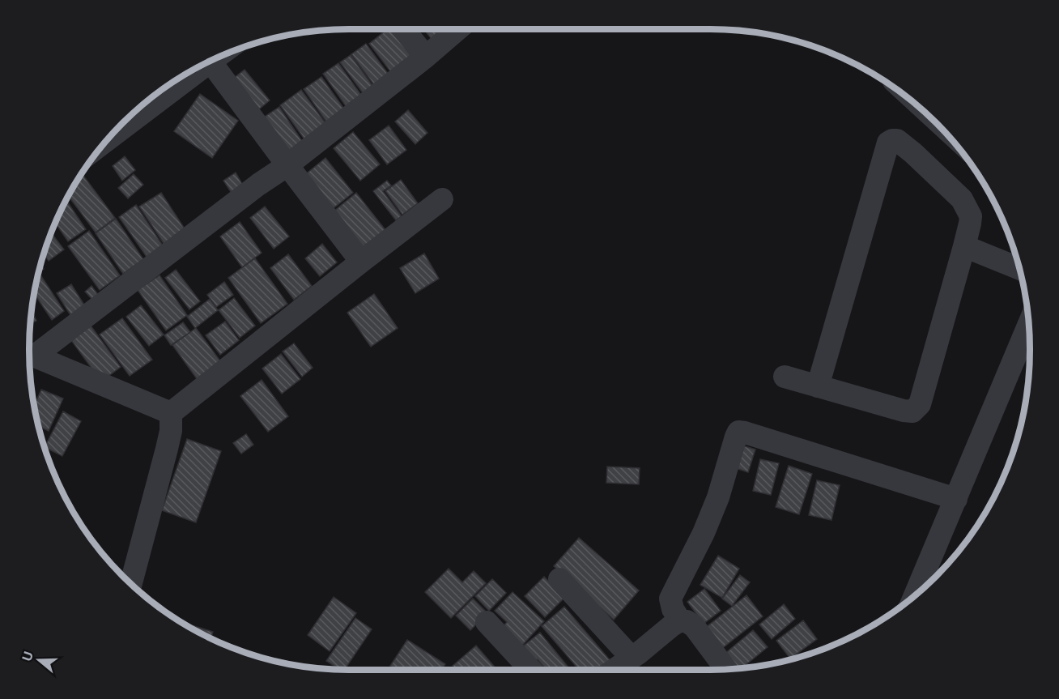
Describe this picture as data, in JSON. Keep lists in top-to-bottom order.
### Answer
{
  "north": "left"
}
